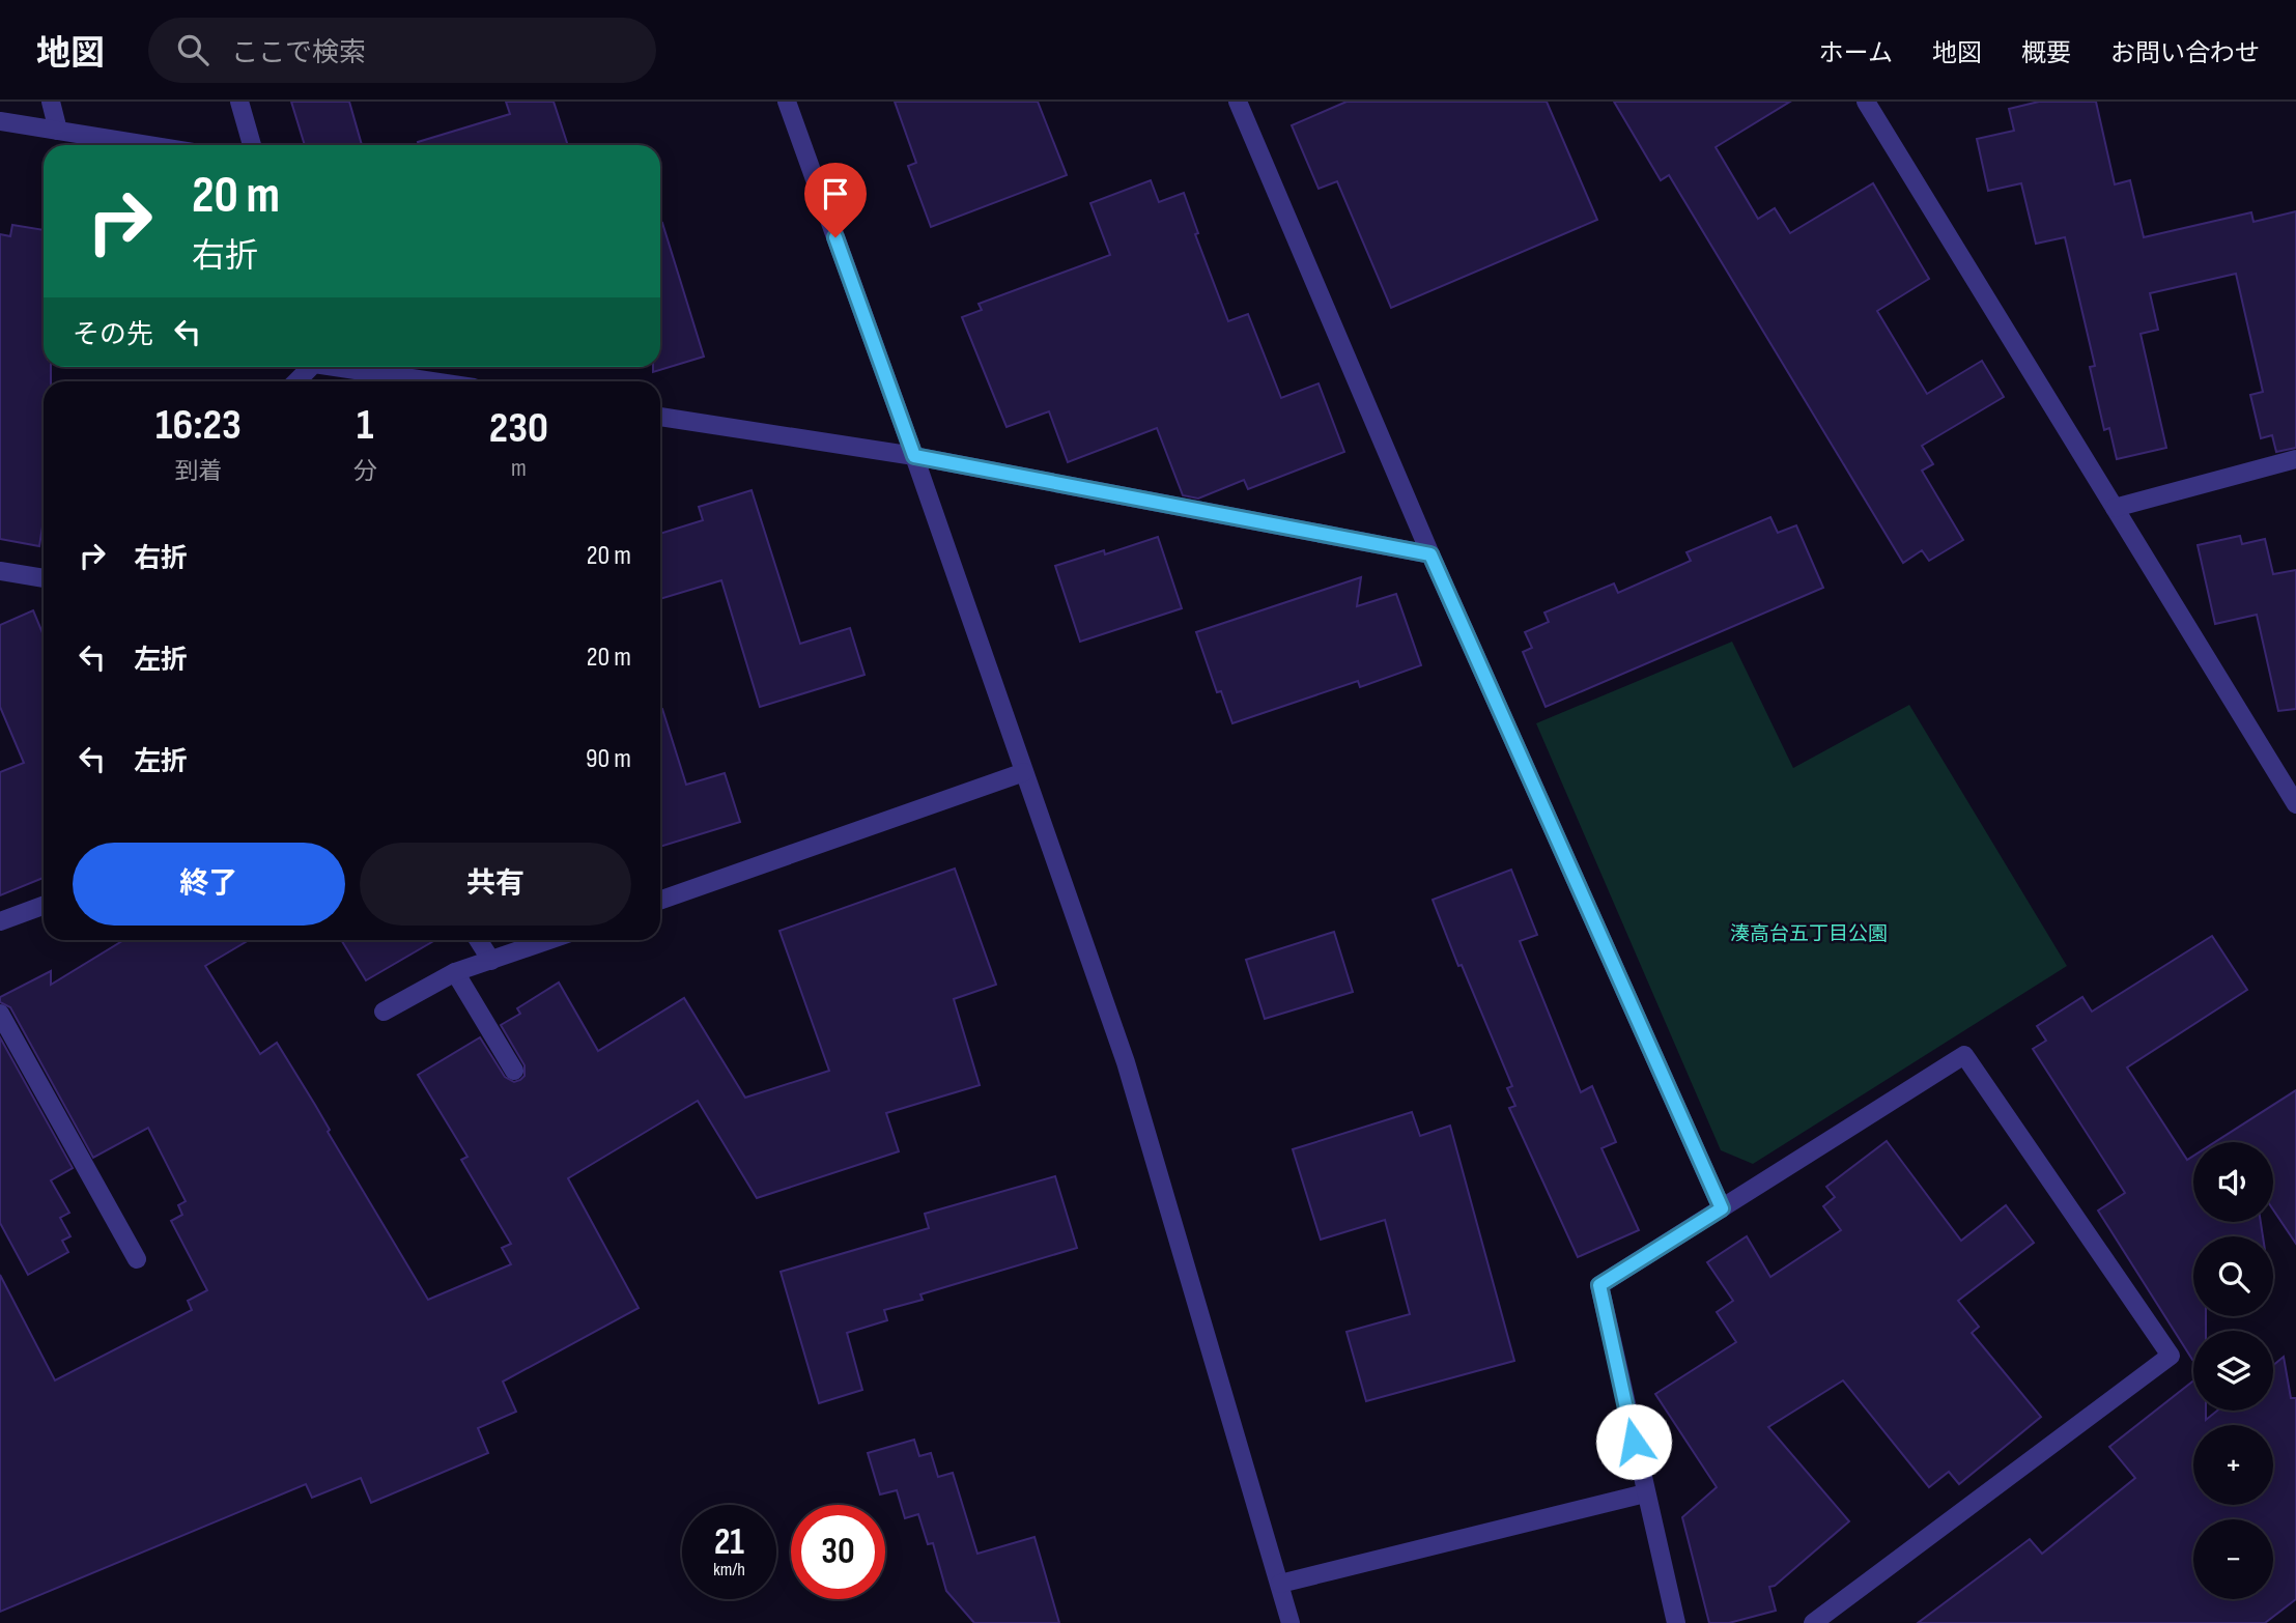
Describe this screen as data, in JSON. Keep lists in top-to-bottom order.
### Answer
{
  "parks": ["湊高台五丁目公園"],
  "page": {
    "header": "地図",
    "search": "ここで検索",
    "nav": [
      "ホーム",
      "地図",
      "概要",
      "お問い合わせ"
    ],
    "turn": ["20 m", "右折"],
    "then": "その先",
    "eta": [
      "16:23",
      "到着",
      "1",
      "分",
      "230",
      "m"
    ],
    "list": [
      {
        "name": "右折",
        "value": "20 m"
      },
      {
        "name": "左折",
        "value": "20 m"
      },
      {
        "name": "左折",
        "value": "90 m"
      }
    ],
    "buttons": ["終了", "共有"],
    "map_buttons": ["+", "−"],
    "speed": "21 km/h",
    "limit": "30"
  }
}
